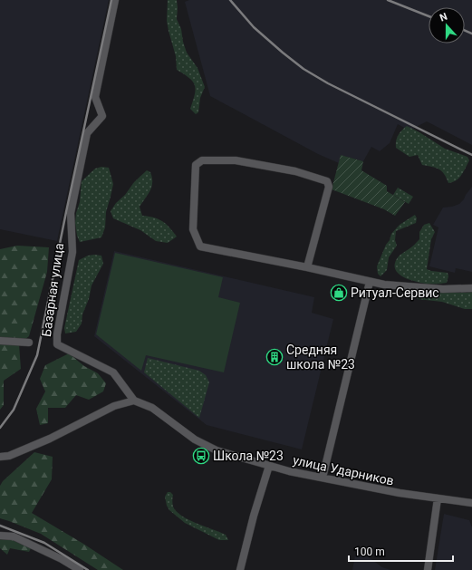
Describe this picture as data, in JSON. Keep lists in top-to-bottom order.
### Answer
{
  "streets": {
    "street": ["Базарная улица", "улица Ударников"]
  },
  "crossings": [
    ["Базарная улица", "улица Ударников"]
  ],
  "places": {
    "shop": ["Ритуал-Сервис"],
    "building": ["Средняя школа №23"],
    "bus stop": ["Школа №23"]
  },
  "scale_bar": "100 m",
  "north": "top"
}
